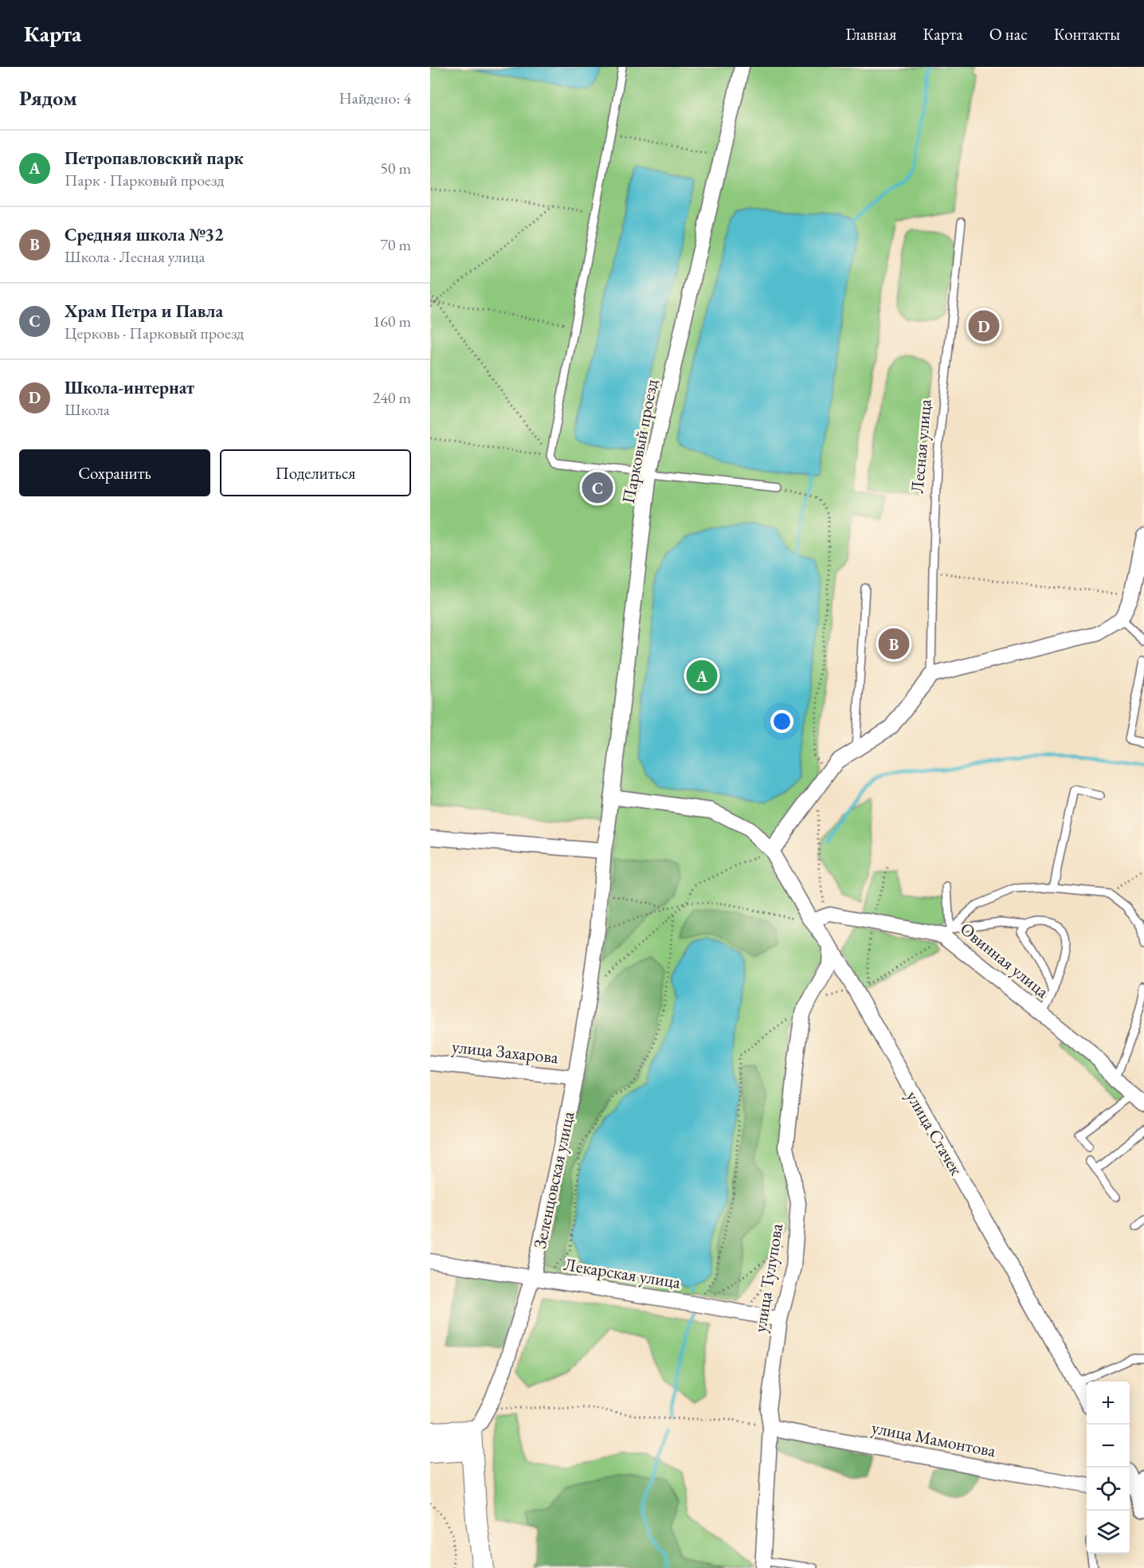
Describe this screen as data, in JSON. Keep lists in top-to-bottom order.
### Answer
{
  "streets": {
    "street": [
      "Парковый проезд",
      "Овинная улица",
      "улица Захарова",
      "улица Стачек",
      "Зеленцовская улица",
      "Лекарская улица",
      "улица Тулупова",
      "улица Мамонтова"
    ],
    "lane": ["Лесная улица"]
  },
  "crossings": [
    ["Парковый проезд", "улица Стачек"],
    ["Парковый проезд", "Зеленцовская улица"],
    ["Овинная улица", "улица Стачек"],
    ["улица Захарова", "Зеленцовская улица"],
    ["улица Стачек", "улица Тулупова"],
    ["Зеленцовская улица", "Лекарская улица"],
    ["Лекарская улица", "улица Тулупова"],
    ["улица Тулупова", "улица Мамонтова"]
  ],
  "page": {
    "header": "Карта",
    "nav": [
      "Главная",
      "Карта",
      "О нас",
      "Контакты"
    ],
    "heading": ["Рядом", "Найдено: 4"],
    "list": [
      {
        "mark": "A",
        "name": "Петропавловский парк",
        "note": "Парк · Парковый проезд",
        "value": "50 m"
      },
      {
        "mark": "B",
        "name": "Средняя школа №32",
        "note": "Школа · Лесная улица",
        "value": "70 m"
      },
      {
        "mark": "C",
        "name": "Храм Петра и Павла",
        "note": "Церковь · Парковый проезд",
        "value": "160 m"
      },
      {
        "mark": "D",
        "name": "Школа-интернат",
        "note": "Школа",
        "value": "240 m"
      }
    ],
    "pins": [
      "D",
      "C",
      "B",
      "A"
    ],
    "buttons": ["Сохранить", "Поделиться"],
    "map_buttons": ["+", "−"]
  }
}
